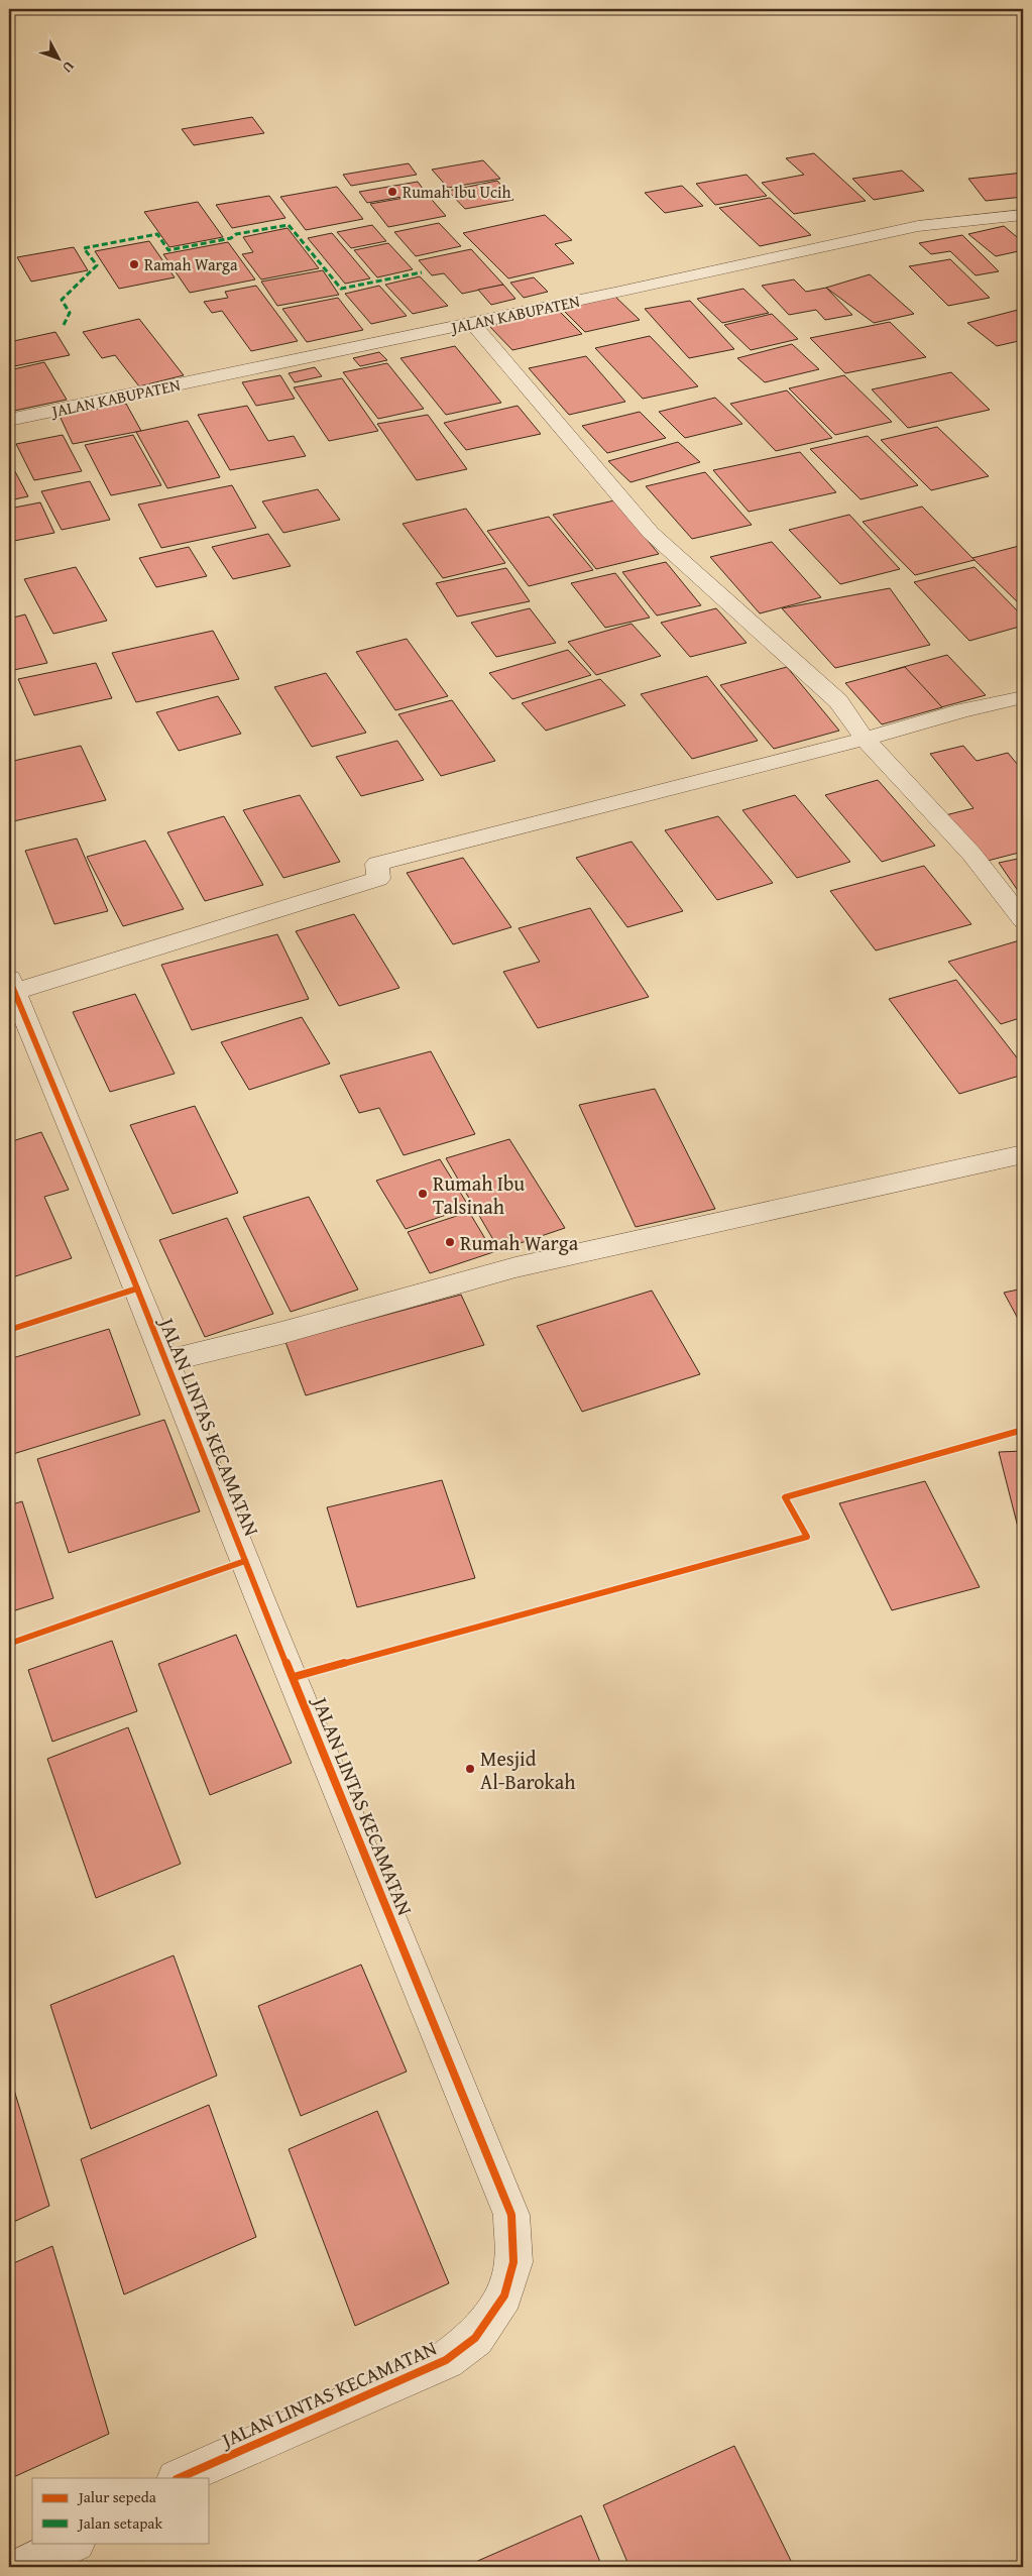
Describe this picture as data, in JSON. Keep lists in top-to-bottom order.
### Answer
{
  "streets": {
    "street": ["JALAN KABUPATEN", "JALAN LINTAS KECAMATAN"]
  },
  "places": [
    "Rumah Ibu Ucih",
    "Ramah Warga",
    "Rumah Ibu Talsinah",
    "Rumah Warga",
    "Mesjid Al-Barokah"
  ],
  "legend": ["Jalur sepeda", "Jalan setapak"],
  "north": "bottom right"
}
